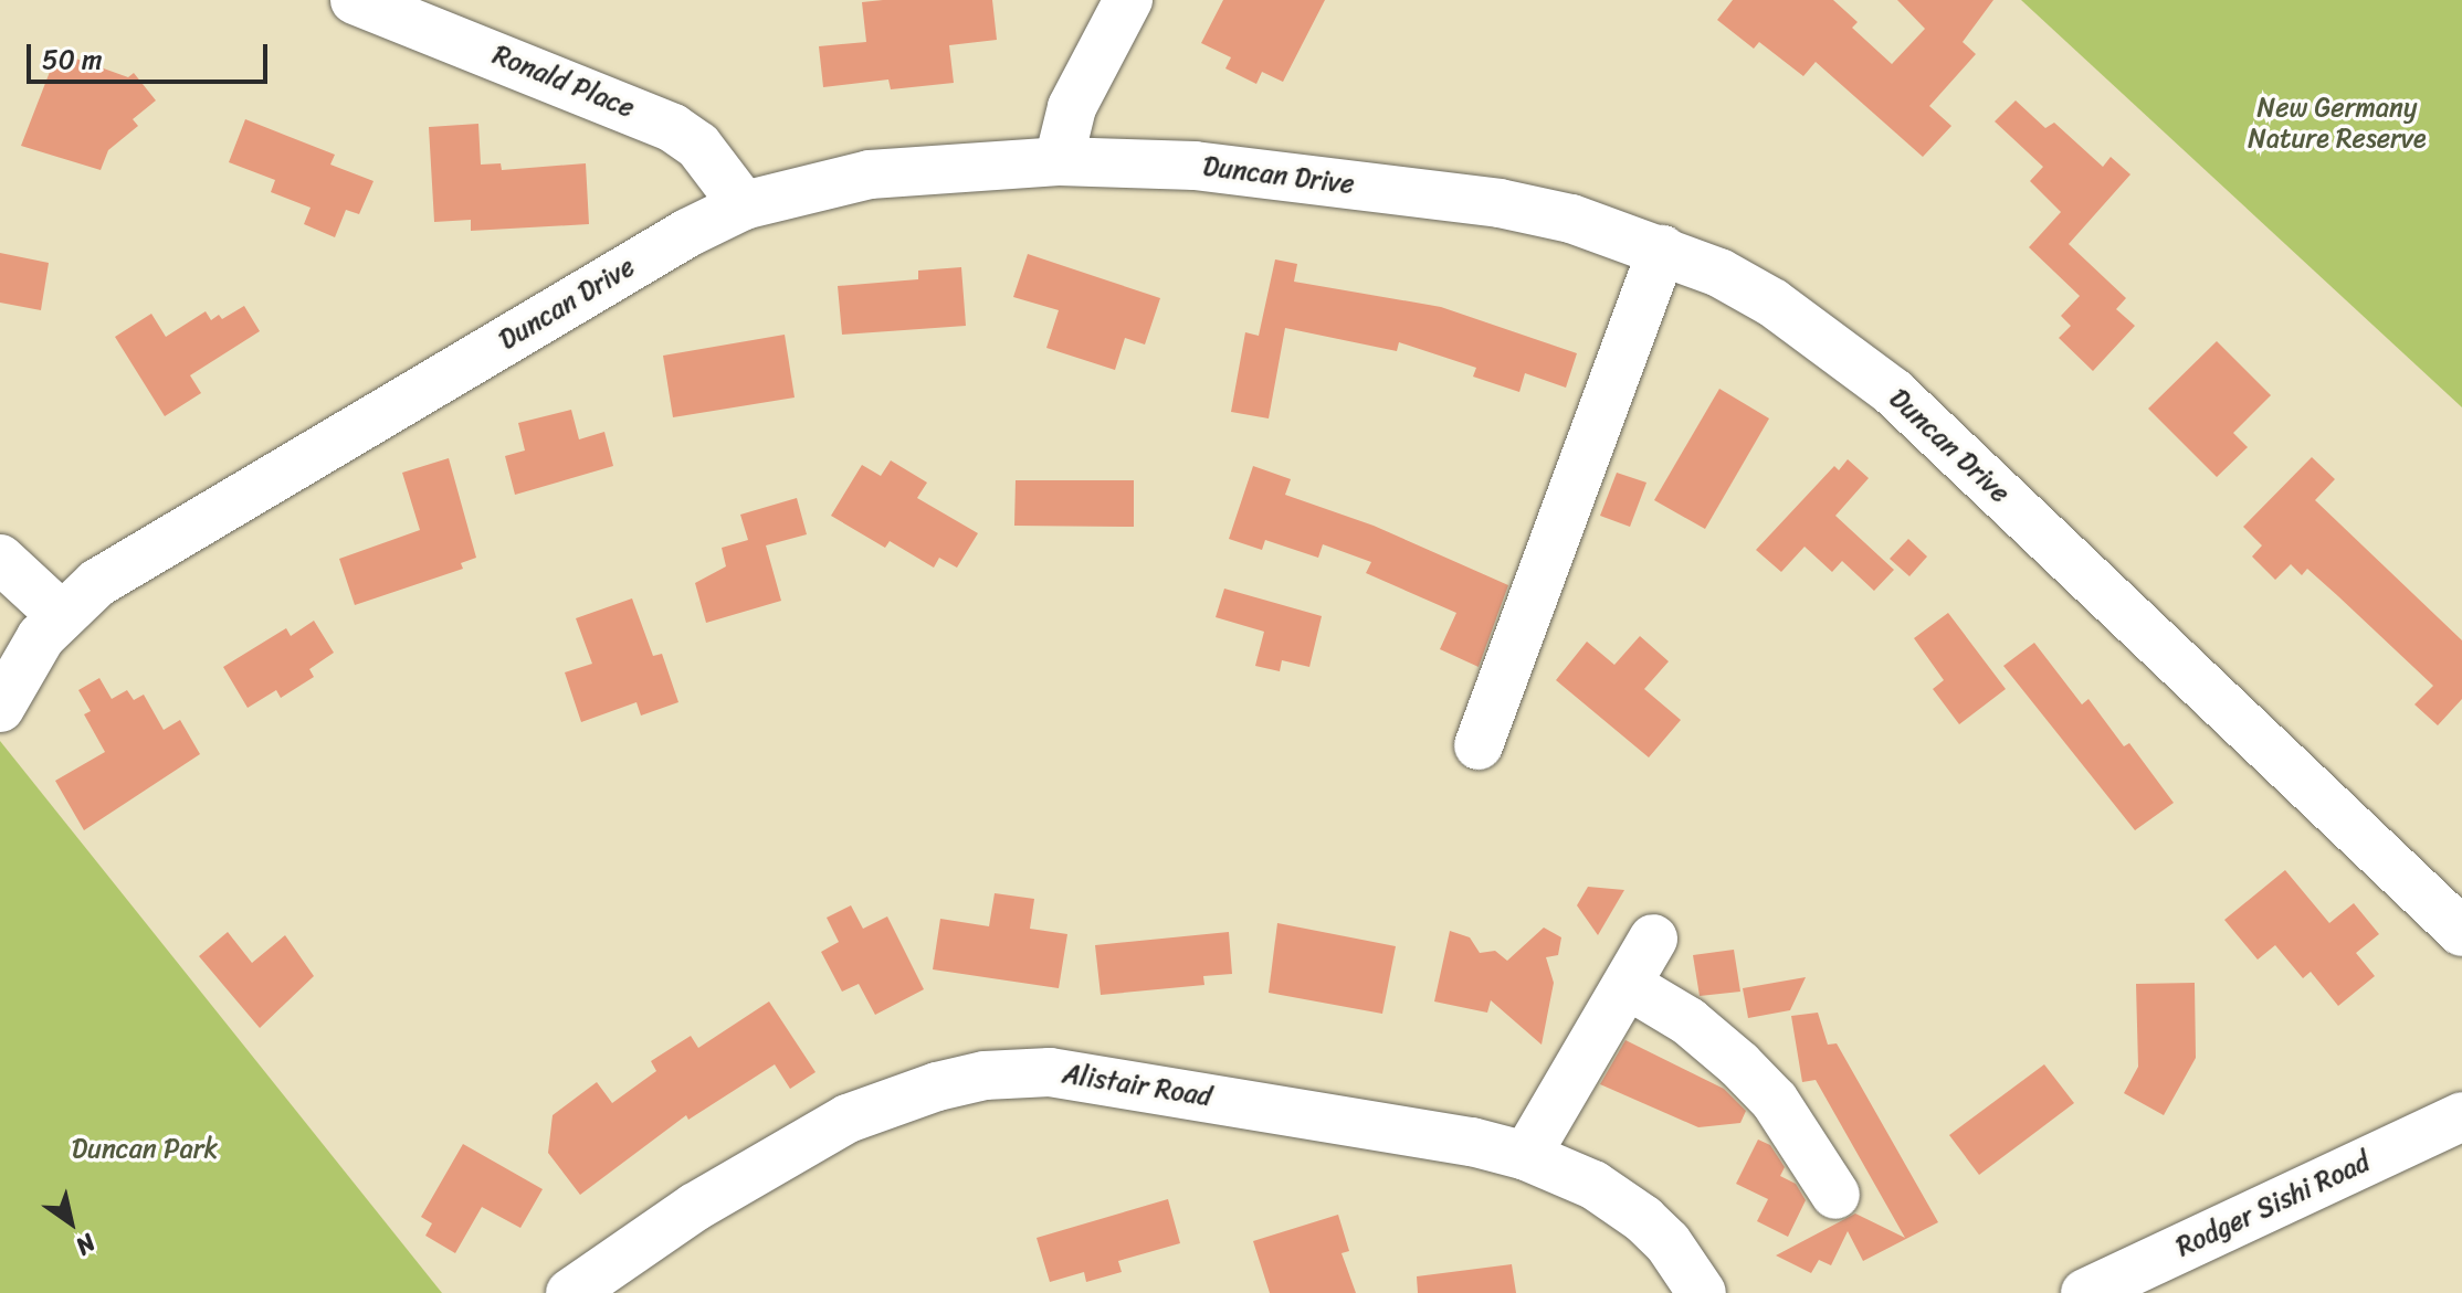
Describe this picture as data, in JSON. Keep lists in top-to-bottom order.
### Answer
{
  "streets": {
    "street": [
      "Ronald Place",
      "Duncan Drive",
      "Alistair Road",
      "Rodger Sishi Road"
    ]
  },
  "crossings": [
    ["Ronald Place", "Duncan Drive"]
  ],
  "parks": ["New Germany Nature Reserve", "Duncan Park"],
  "scale_bar": "50 m",
  "north": "bottom right"
}
